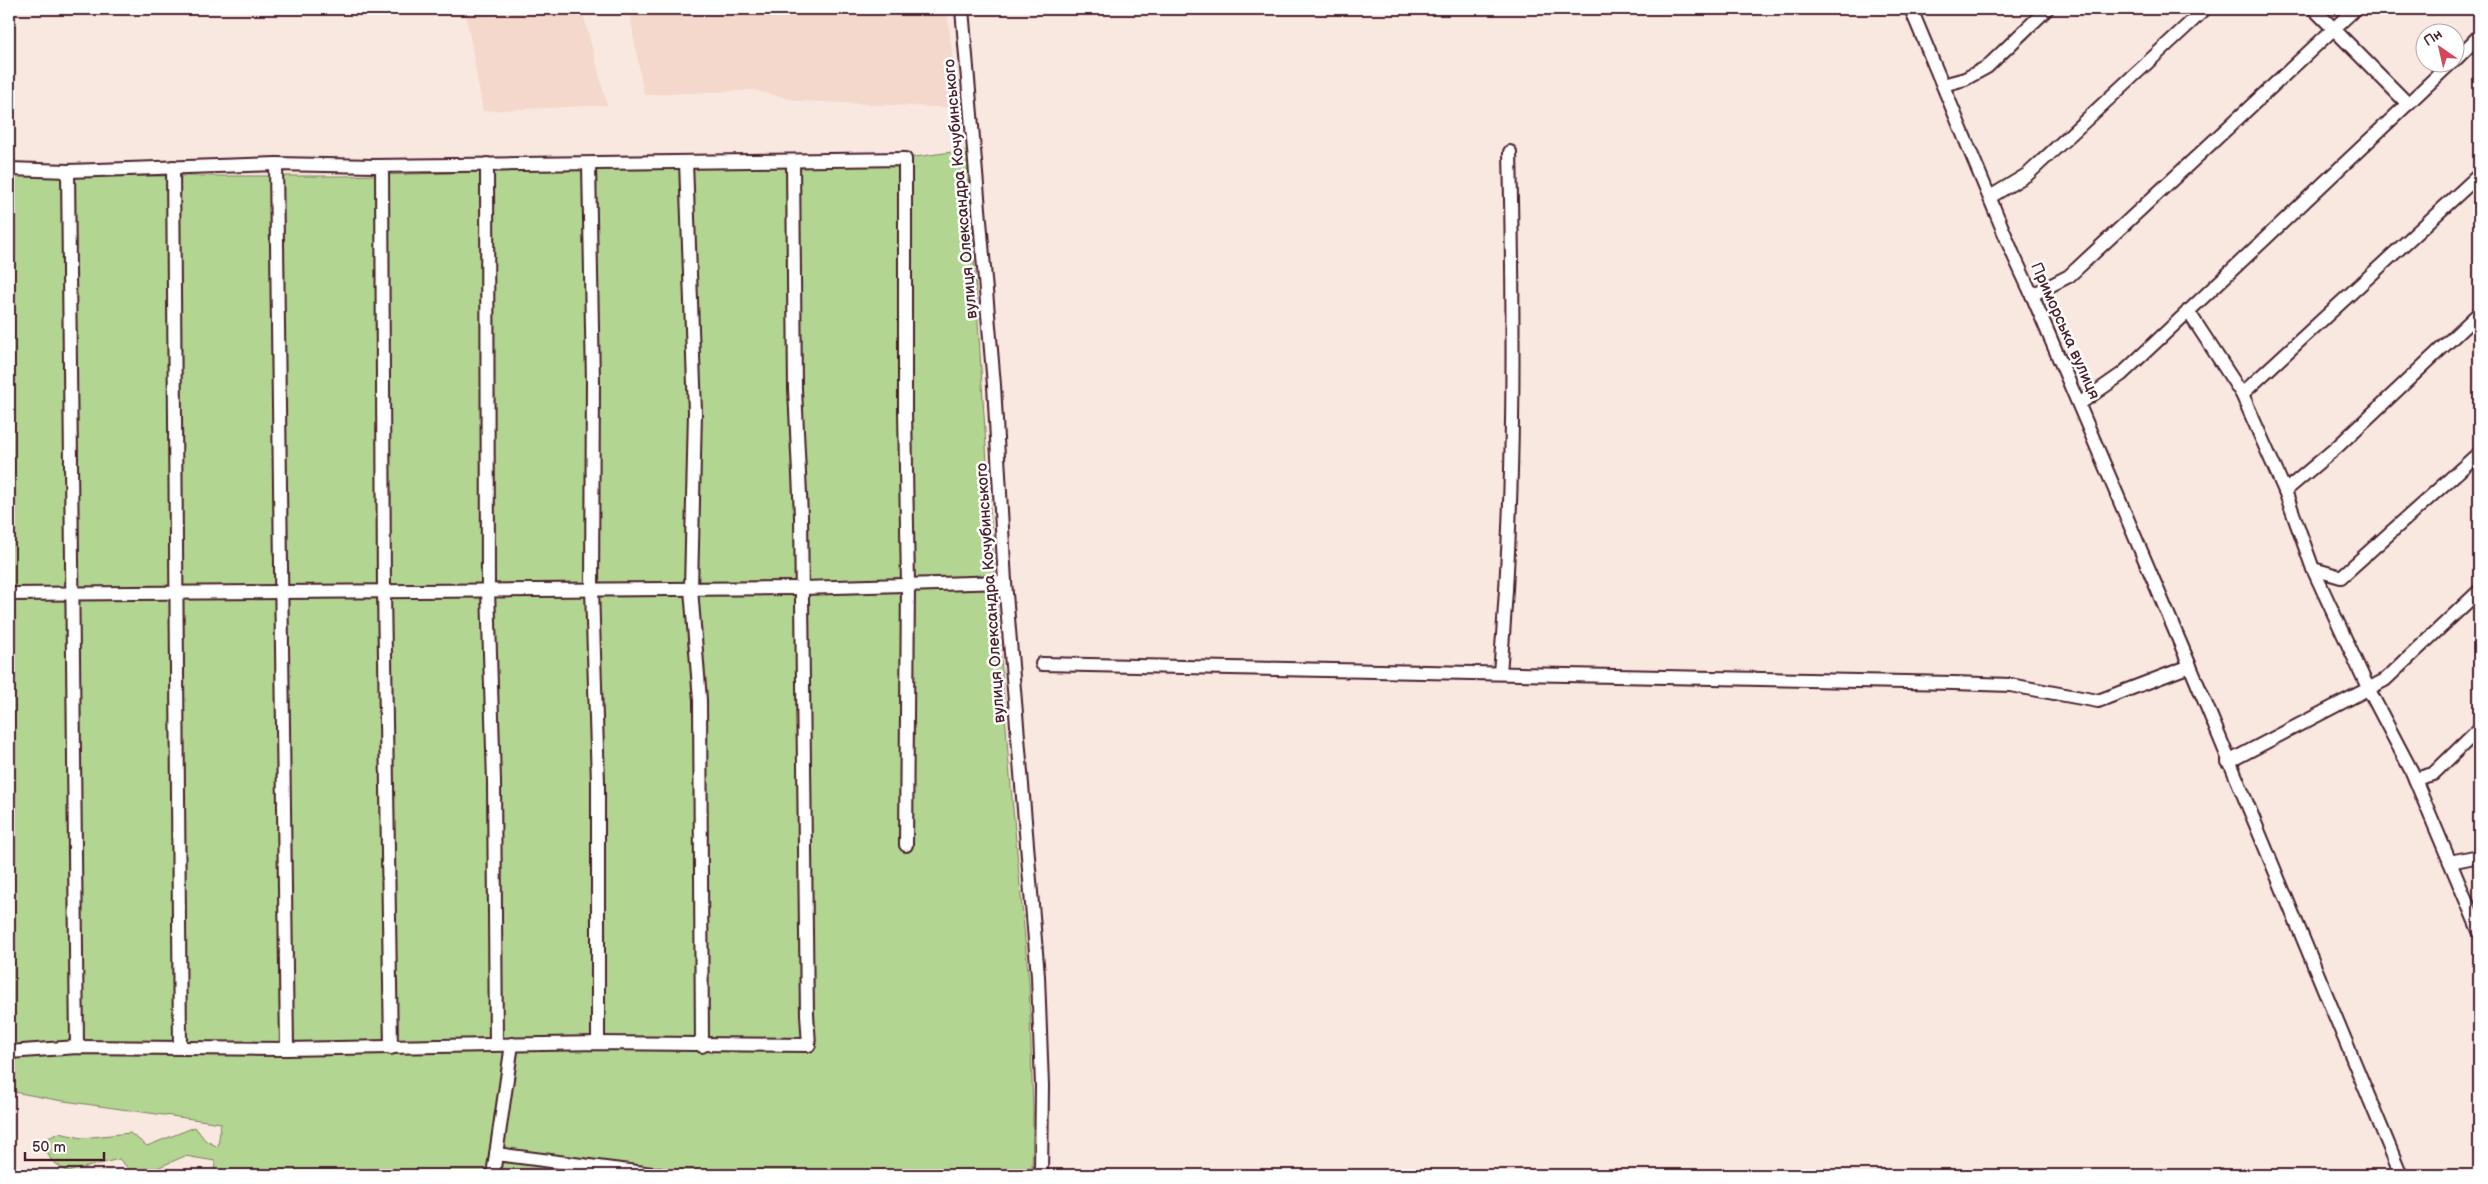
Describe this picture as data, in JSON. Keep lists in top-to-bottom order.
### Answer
{
  "streets": {
    "street": ["вулиця Олександра Кочубинського", "Приморська вулиця"]
  },
  "scale_bar": "50 m",
  "north": "top left"
}
